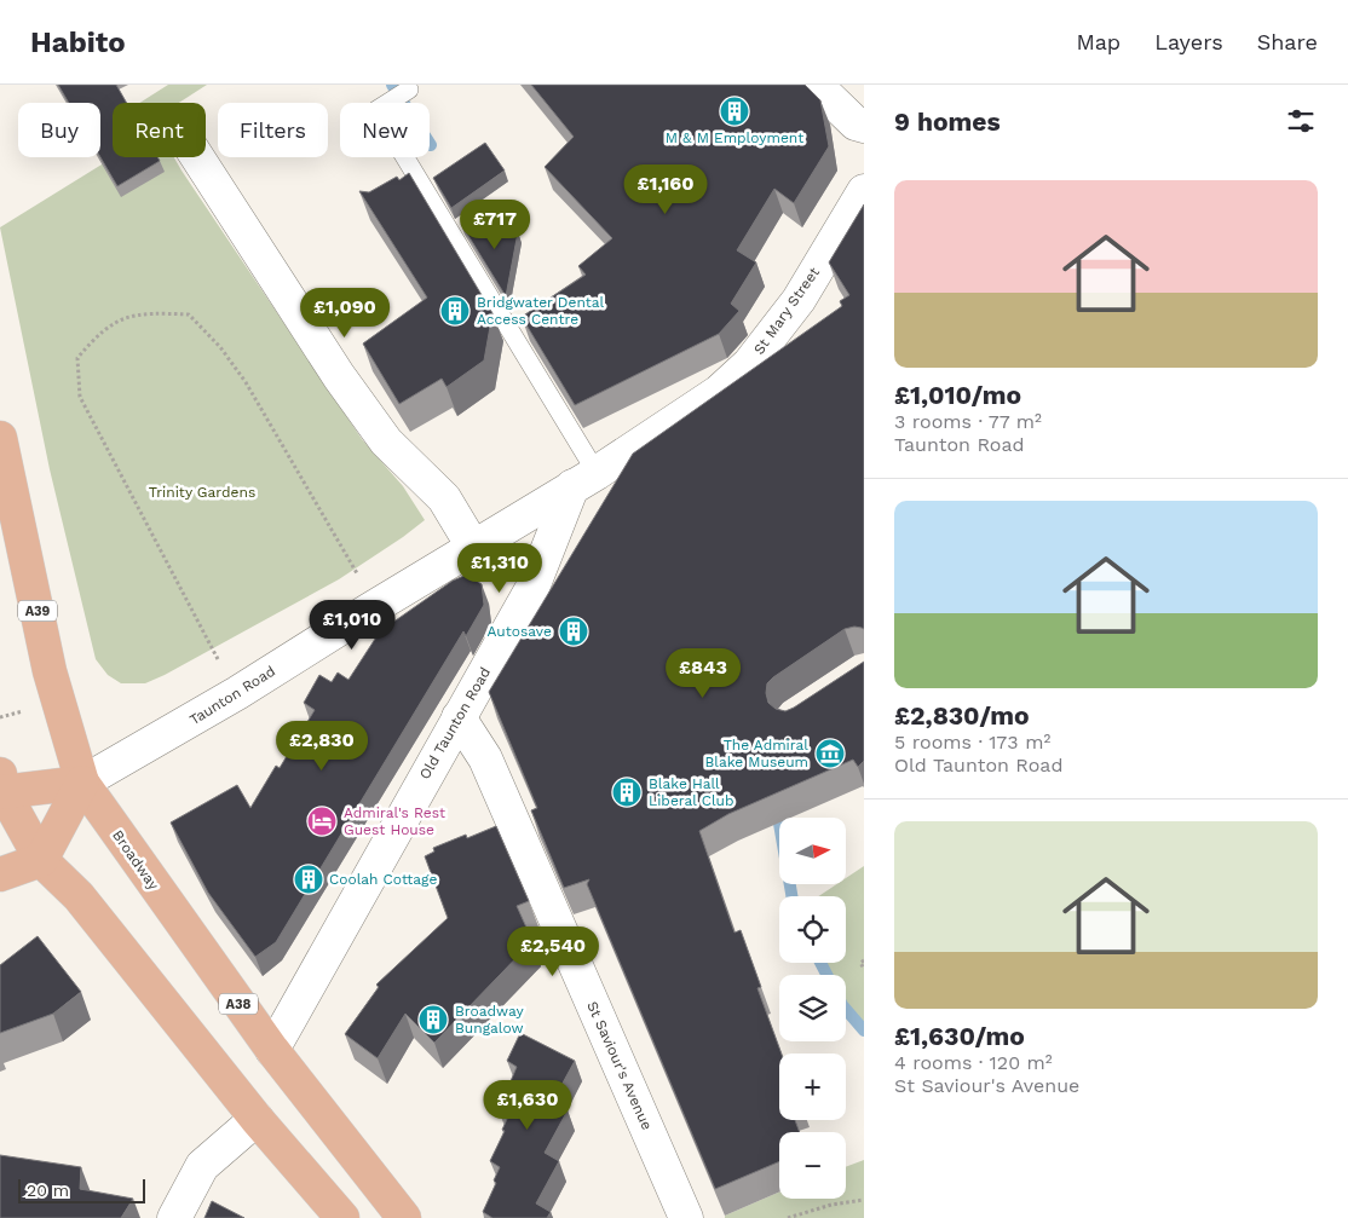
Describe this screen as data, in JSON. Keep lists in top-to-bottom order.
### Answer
{
  "streets": {
    "main road": [
      "A39",
      "Taunton Road",
      "Broadway",
      "A38"
    ],
    "street": ["St Mary Street", "Old Taunton Road", "St Saviour's Avenue"]
  },
  "crossings": [
    ["St Mary Street", "Taunton Road"],
    ["St Mary Street", "Old Taunton Road"],
    ["Taunton Road", "Old Taunton Road"],
    ["Taunton Road", "Broadway"],
    ["Old Taunton Road", "Broadway"],
    ["Old Taunton Road", "St Saviour's Avenue"]
  ],
  "parks": ["Trinity Gardens"],
  "places": {
    "building": [
      "M & M Employment",
      "Bridgwater Dental Access Centre",
      "Autosave",
      "Blake Hall Liberal Club",
      "Coolah Cottage",
      "Broadway Bungalow"
    ],
    "museum": ["The Admiral Blake Museum"],
    "hotel": ["Admiral's Rest Guest House"]
  },
  "scale_bar": "20 m",
  "north": "right",
  "page": {
    "header": "Habito",
    "nav": ["Map", "Layers", "Share"],
    "heading": "9 homes",
    "chip": [
      "Buy",
      "Rent",
      "Filters",
      "New"
    ],
    "list": [
      {
        "name": "£1,010/mo",
        "note": "3 rooms · 77 m² · Taunton Road"
      },
      {
        "name": "£2,830/mo",
        "note": "5 rooms · 173 m² · Old Taunton Road"
      },
      {
        "name": "£1,630/mo",
        "note": "4 rooms · 120 m² · St Saviour's Avenue"
      }
    ],
    "price": [
      "£1,160",
      "£717",
      "£1,090",
      "£1,310",
      "£1,010",
      "£843",
      "£2,830",
      "£2,540",
      "£1,630"
    ],
    "map_buttons": ["+", "−"],
    "scale": "20 m"
  }
}
